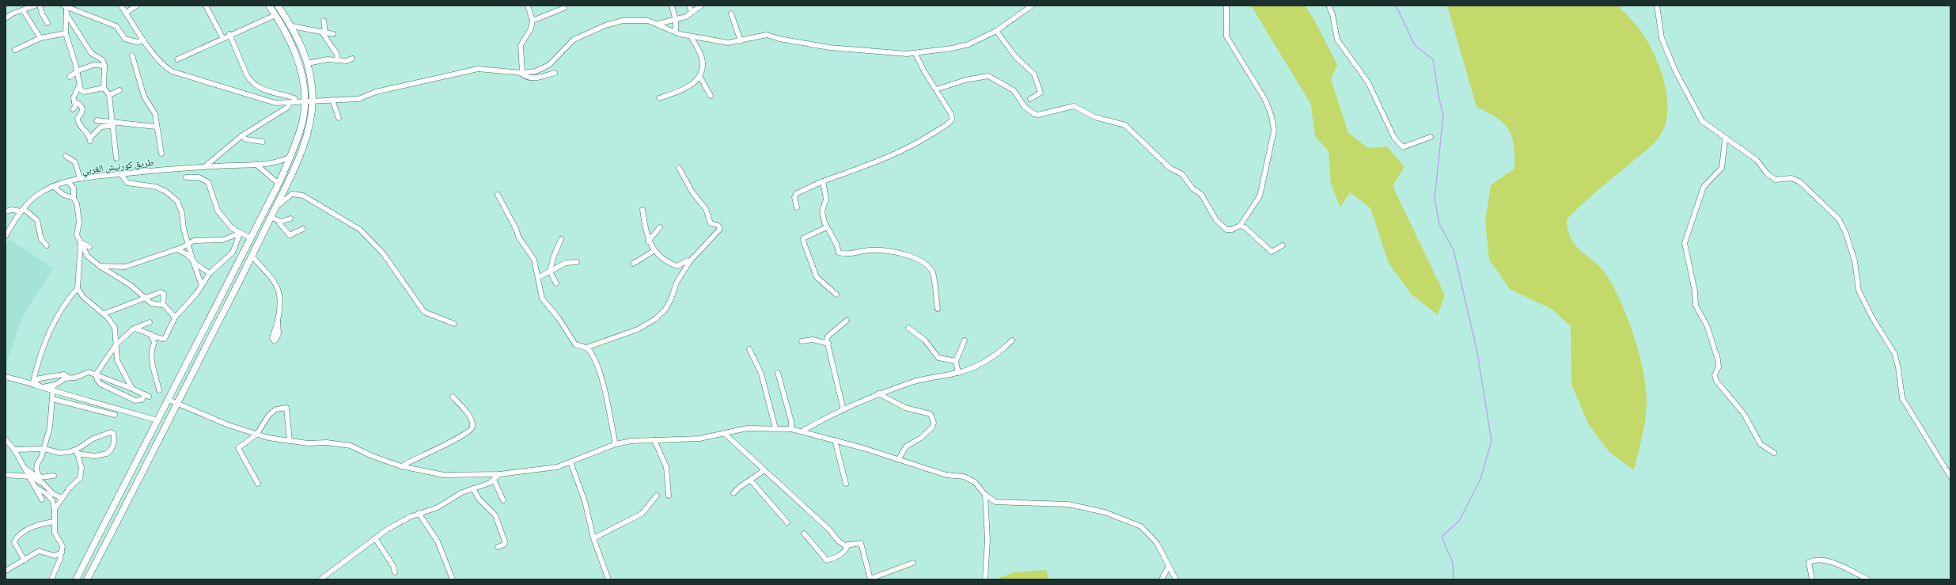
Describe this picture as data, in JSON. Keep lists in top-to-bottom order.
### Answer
{
  "streets": {
    "street": ["طريق كورنيش الغربي"]
  }
}
